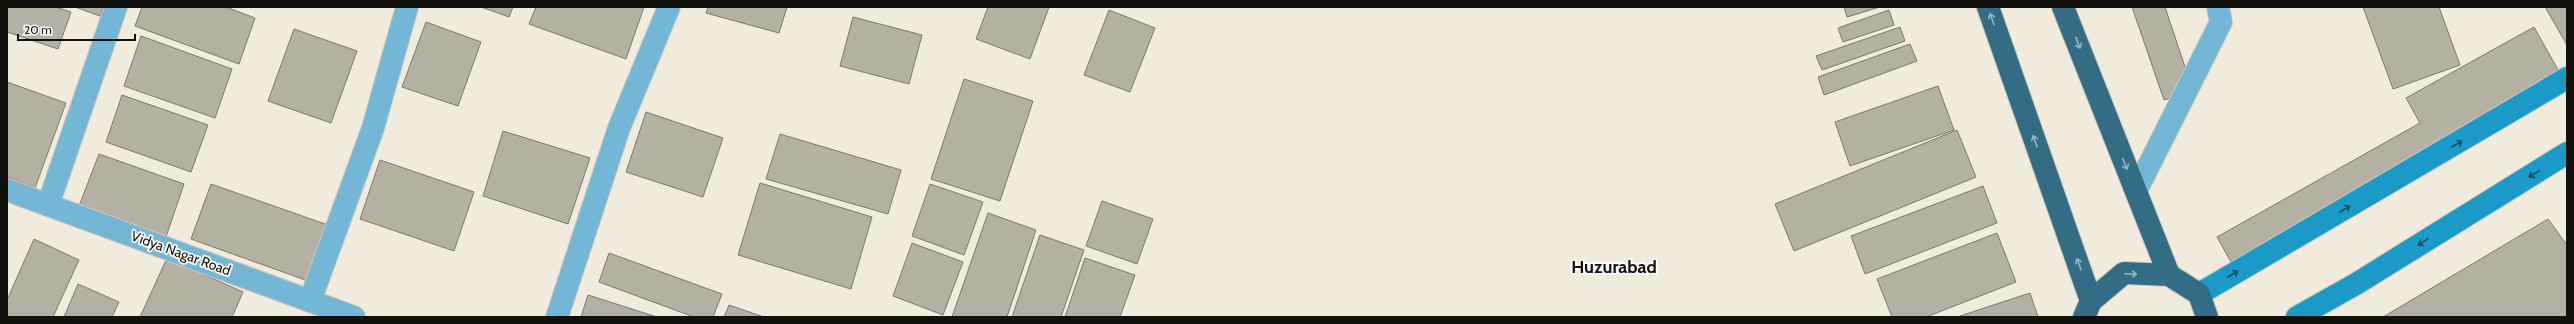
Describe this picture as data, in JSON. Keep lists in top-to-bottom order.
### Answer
{
  "streets": {
    "street": ["Vidya Nagar Road"]
  },
  "districts": ["Huzurabad"],
  "scale_bar": "20 m"
}
